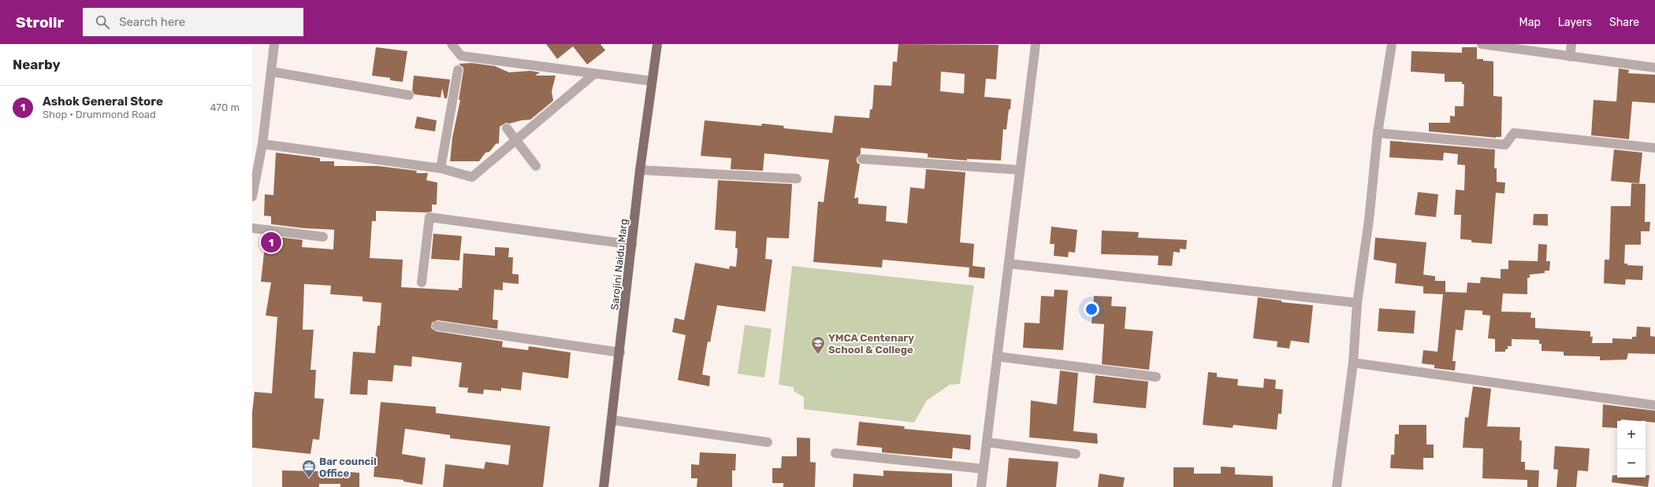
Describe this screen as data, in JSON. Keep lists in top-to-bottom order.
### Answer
{
  "streets": {
    "main road": ["Sarojini Naidu Marg"]
  },
  "places": {
    "school or university": ["YMCA Centenary School & College"],
    "office": ["Bar council Office"]
  },
  "page": {
    "header": "Strollr",
    "search": "Search here",
    "nav": ["Map", "Layers", "Share"],
    "heading": "Nearby",
    "list": [
      {
        "mark": "1",
        "name": "Ashok General Store",
        "note": "Shop · Drummond Road",
        "value": "470 m"
      }
    ],
    "pins": "1",
    "map_buttons": ["+", "−"]
  }
}
